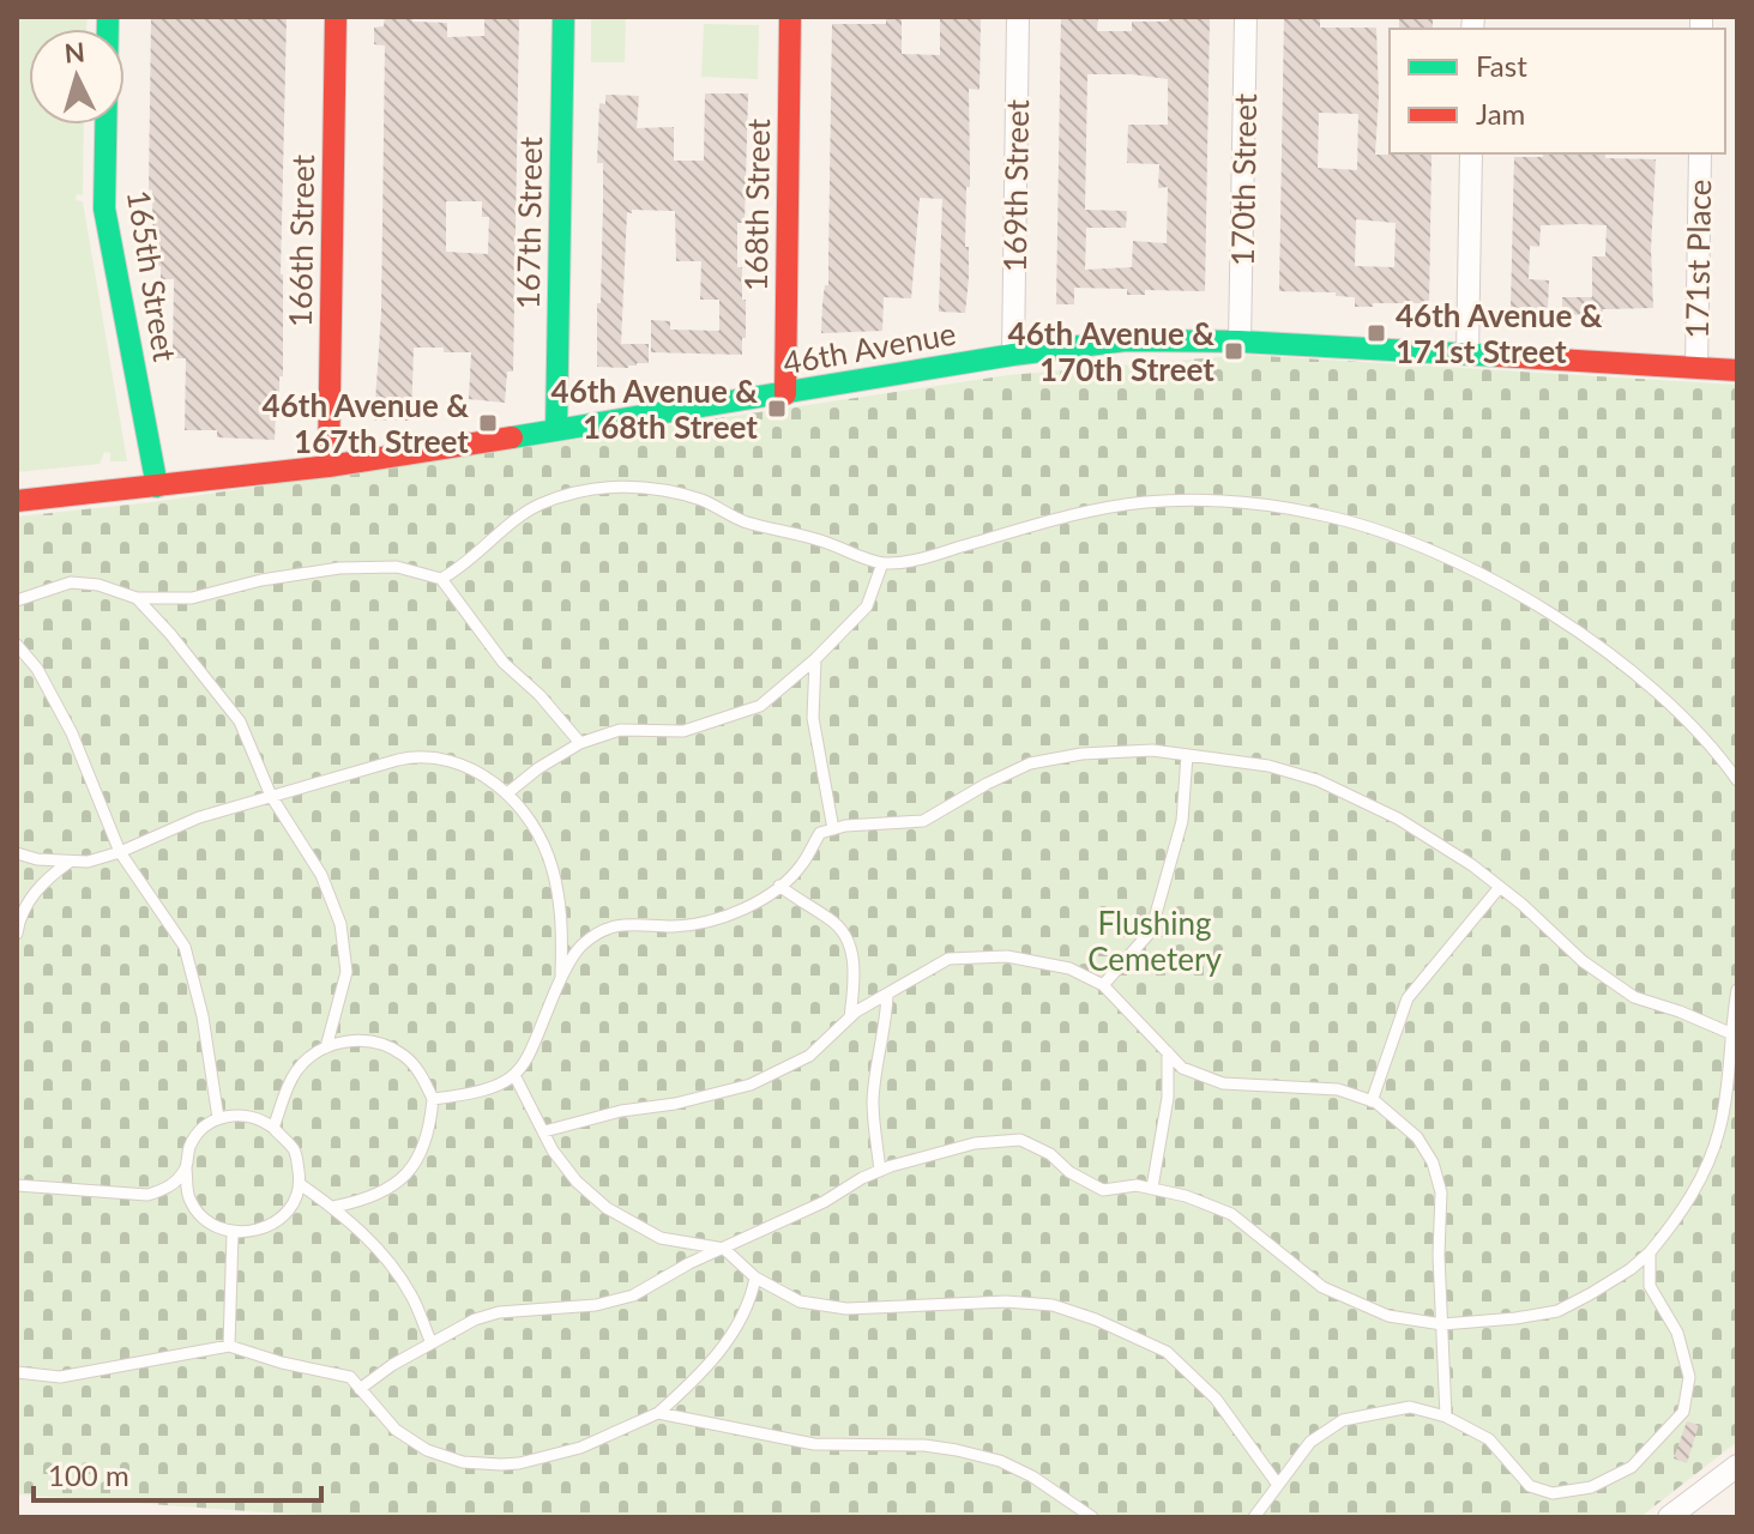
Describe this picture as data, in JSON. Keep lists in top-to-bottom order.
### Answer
{
  "streets": {
    "street": [
      "170th Street",
      "169th Street",
      "168th Street",
      "167th Street",
      "166th Street",
      "171st Place",
      "165th Street",
      "46th Avenue"
    ]
  },
  "crossings": [
    ["170th Street", "46th Avenue"],
    ["169th Street", "46th Avenue"],
    ["168th Street", "46th Avenue"],
    ["167th Street", "46th Avenue"],
    ["166th Street", "46th Avenue"],
    ["171st Place", "46th Avenue"],
    ["165th Street", "46th Avenue"]
  ],
  "parks": ["Flushing Cemetery"],
  "places": {
    "transit": [
      "46th Avenue & 171st Street",
      "46th Avenue & 170th Street",
      "46th Avenue & 168th Street",
      "46th Avenue & 167th Street"
    ]
  },
  "legend": ["Fast", "Jam"],
  "scale_bar": "100 m",
  "north": "top"
}
